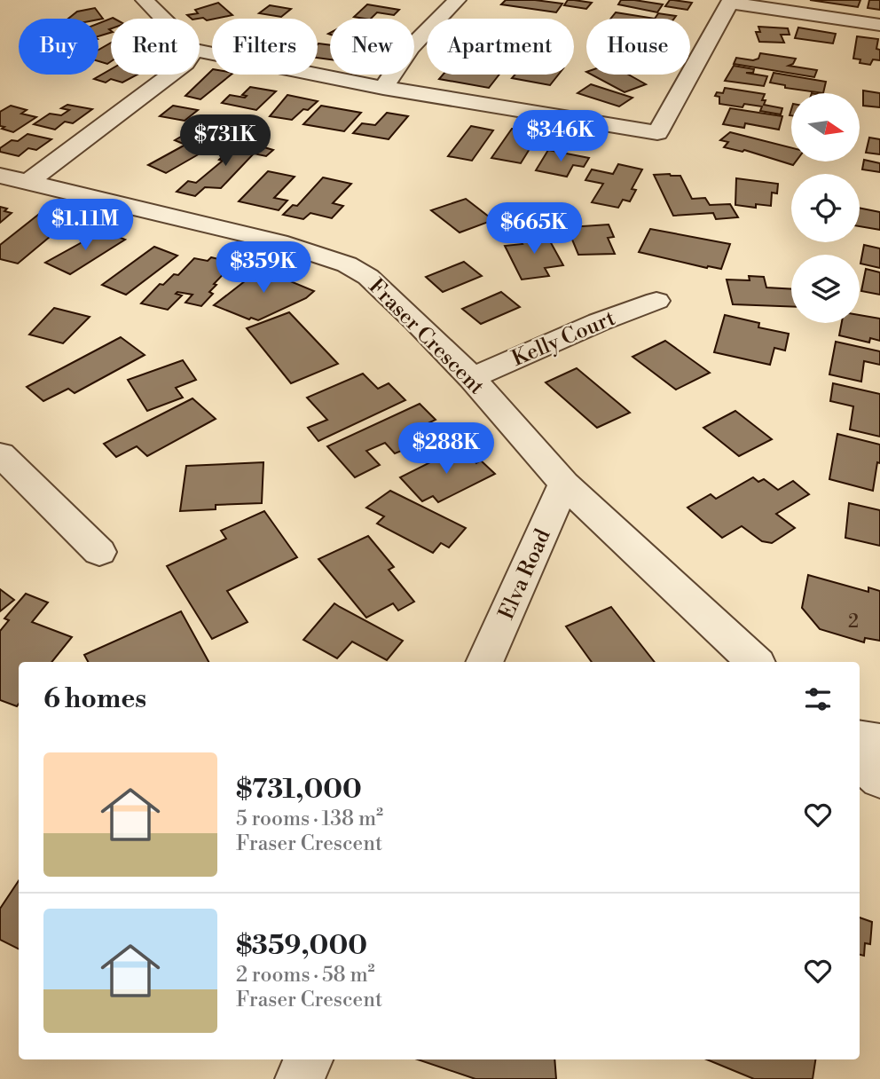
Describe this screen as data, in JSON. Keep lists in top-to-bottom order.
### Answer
{
  "streets": {
    "street": ["Fraser Crescent", "Kelly Court", "Elva Road"]
  },
  "crossings": [
    ["Fraser Crescent", "Kelly Court"],
    ["Fraser Crescent", "Elva Road"]
  ],
  "house_numbers": ["2"],
  "north": "right",
  "page": {
    "chip": [
      "Buy",
      "Rent",
      "Filters",
      "New",
      "Apartment",
      "House"
    ],
    "price": [
      "$346K",
      "$731K",
      "$1.11M",
      "$665K",
      "$359K",
      "$288K"
    ],
    "heading": "6 homes",
    "list": [
      {
        "name": "$731,000",
        "note": "5 rooms · 138 m² · Fraser Crescent"
      },
      {
        "name": "$359,000",
        "note": "2 rooms · 58 m² · Fraser Crescent"
      }
    ]
  }
}
